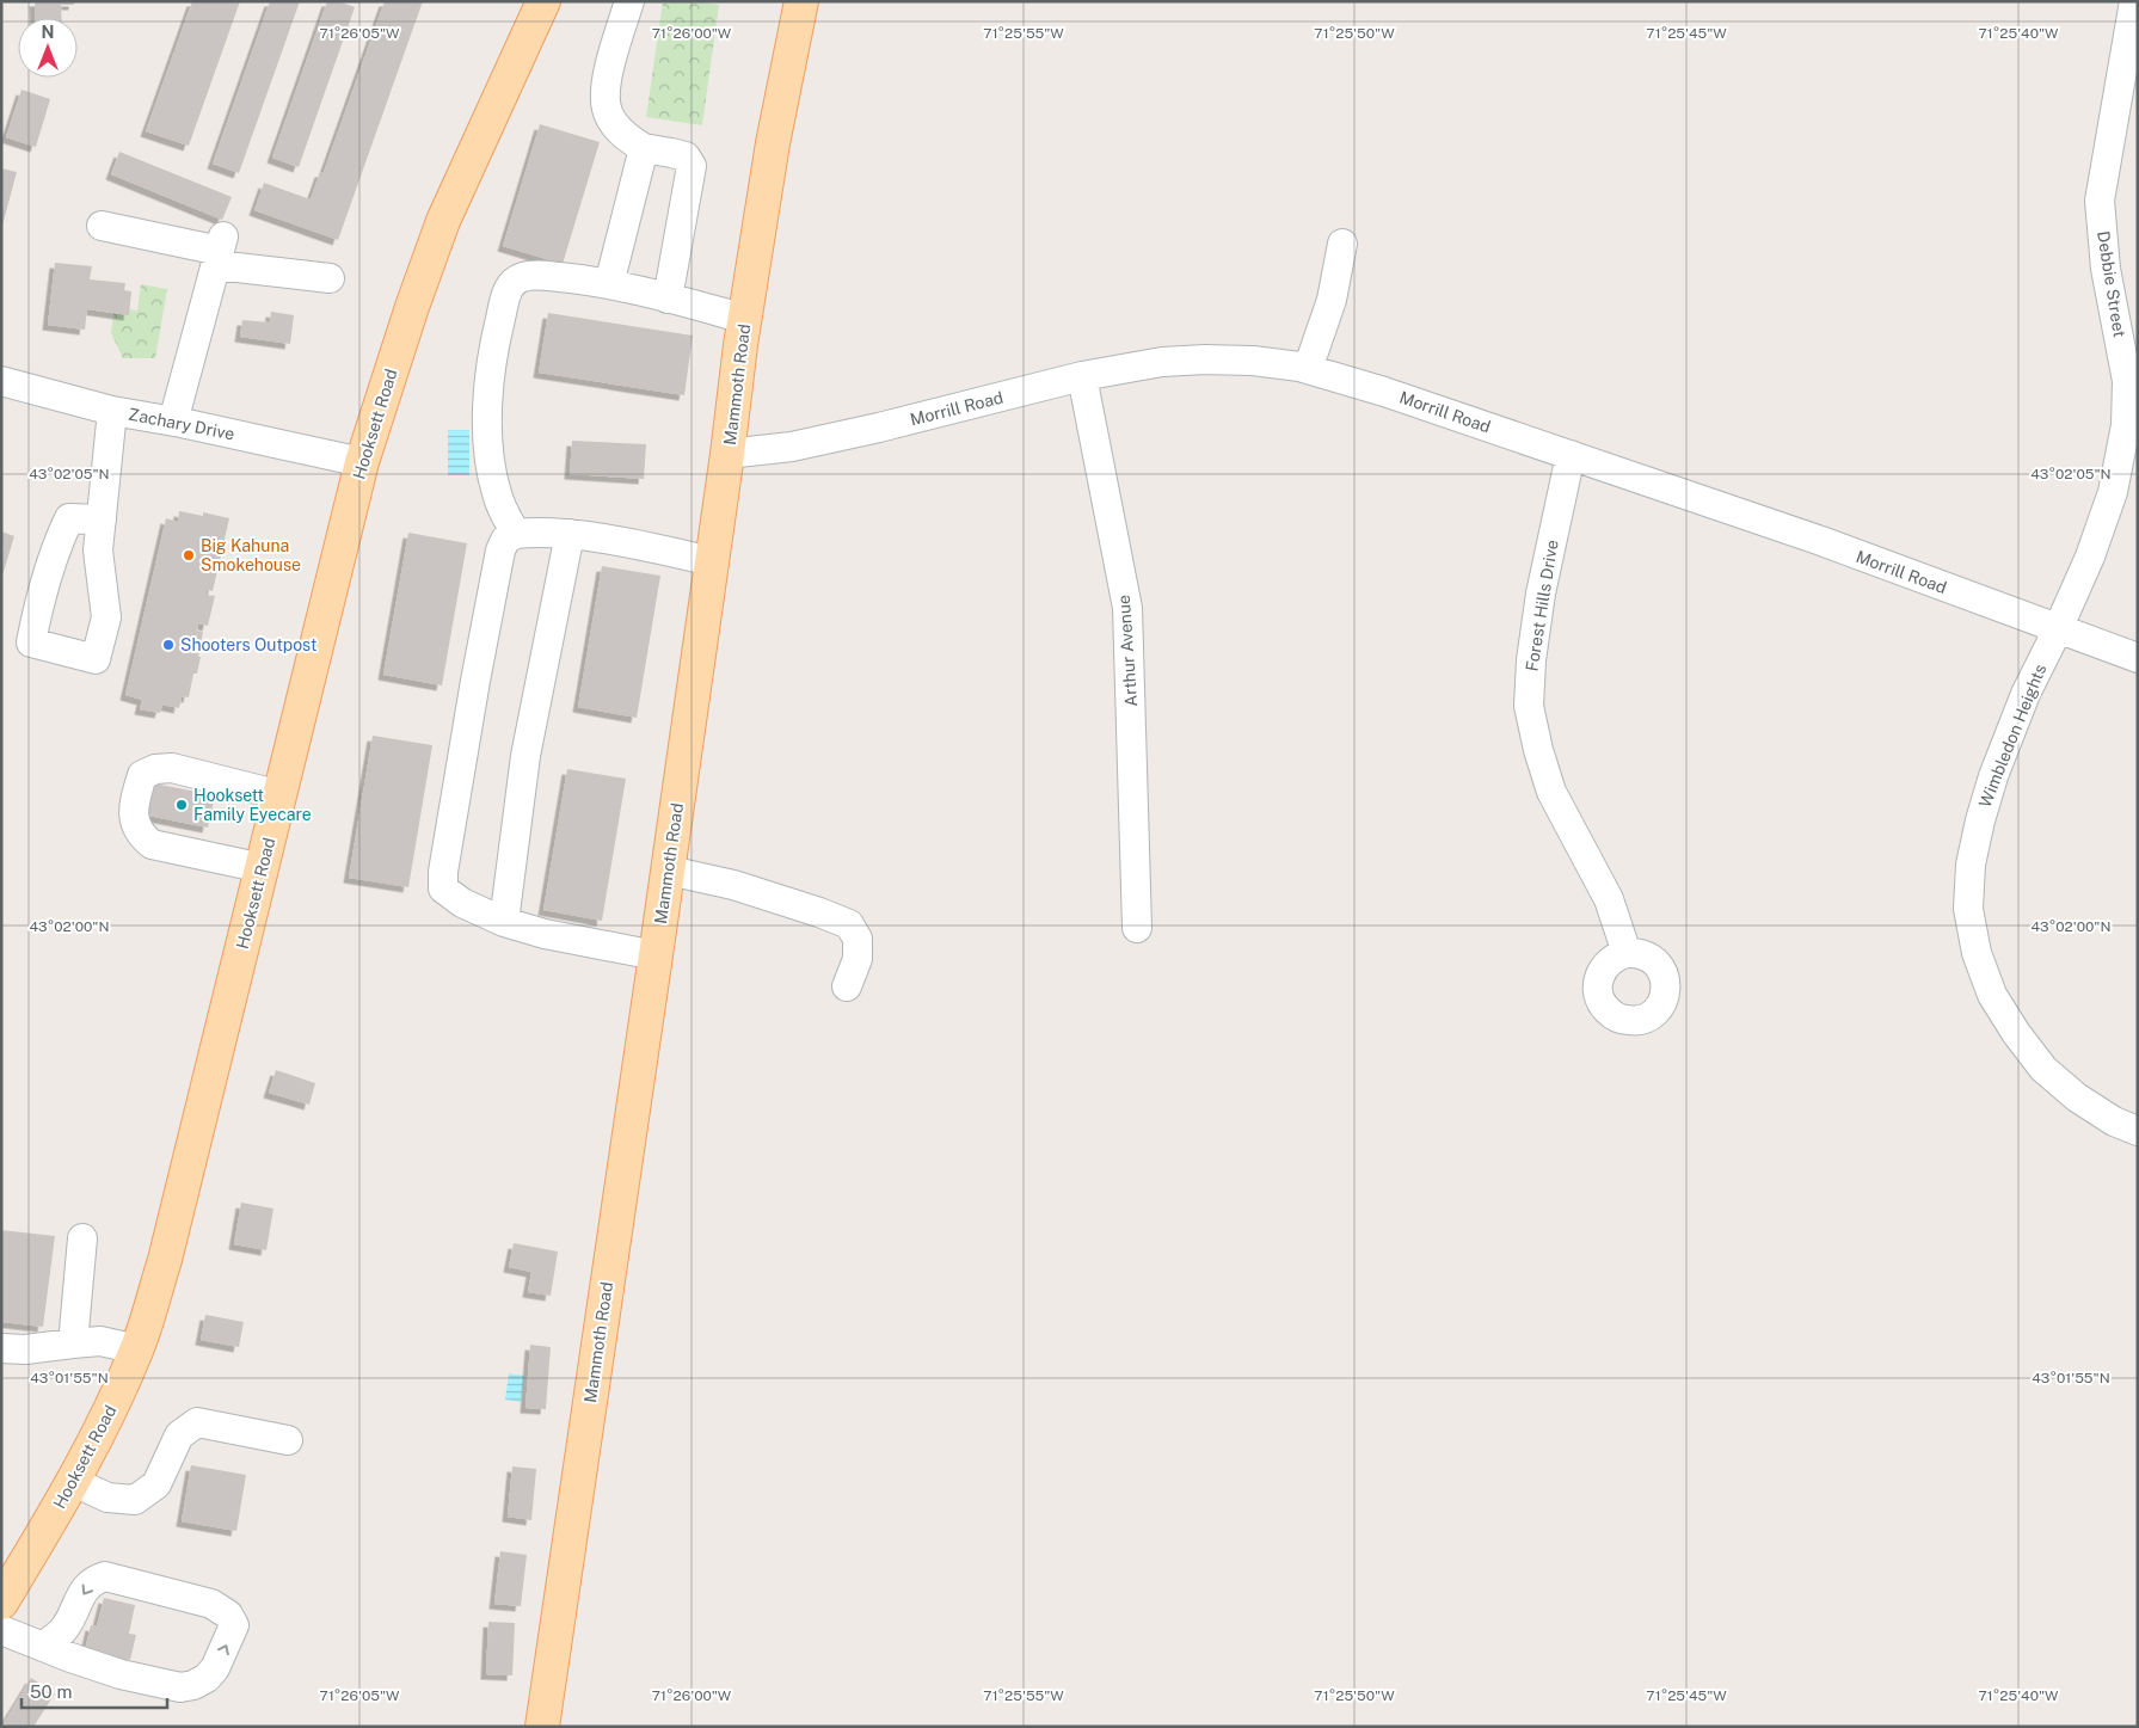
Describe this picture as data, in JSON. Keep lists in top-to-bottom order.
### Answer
{
  "streets": {
    "main road": ["Mammoth Road", "Hooksett Road"],
    "street": [
      "Debbie Street",
      "Morrill Road",
      "Zachary Drive",
      "Forest Hills Drive",
      "Arthur Avenue",
      "Wimbledon Heights"
    ]
  },
  "crossings": [
    ["Debbie Street", "Morrill Road"],
    ["Debbie Street", "Wimbledon Heights"],
    ["Mammoth Road", "Morrill Road"],
    ["Morrill Road", "Forest Hills Drive"],
    ["Morrill Road", "Arthur Avenue"],
    ["Morrill Road", "Wimbledon Heights"],
    ["Zachary Drive", "Hooksett Road"]
  ],
  "places": ["Big Kahuna Smokehouse", "Shooters Outpost", "Hooksett Family Eyecare"],
  "scale_bar": "50 m",
  "north": "top",
  "coordinates": [
    "71°26'05\"W",
    "71°26'00\"W",
    "71°25'55\"W",
    "71°25'50\"W",
    "71°25'45\"W",
    "71°25'40\"W",
    "43°02'05\"N",
    "43°02'00\"N",
    "43°01'55\"N"
  ]
}
